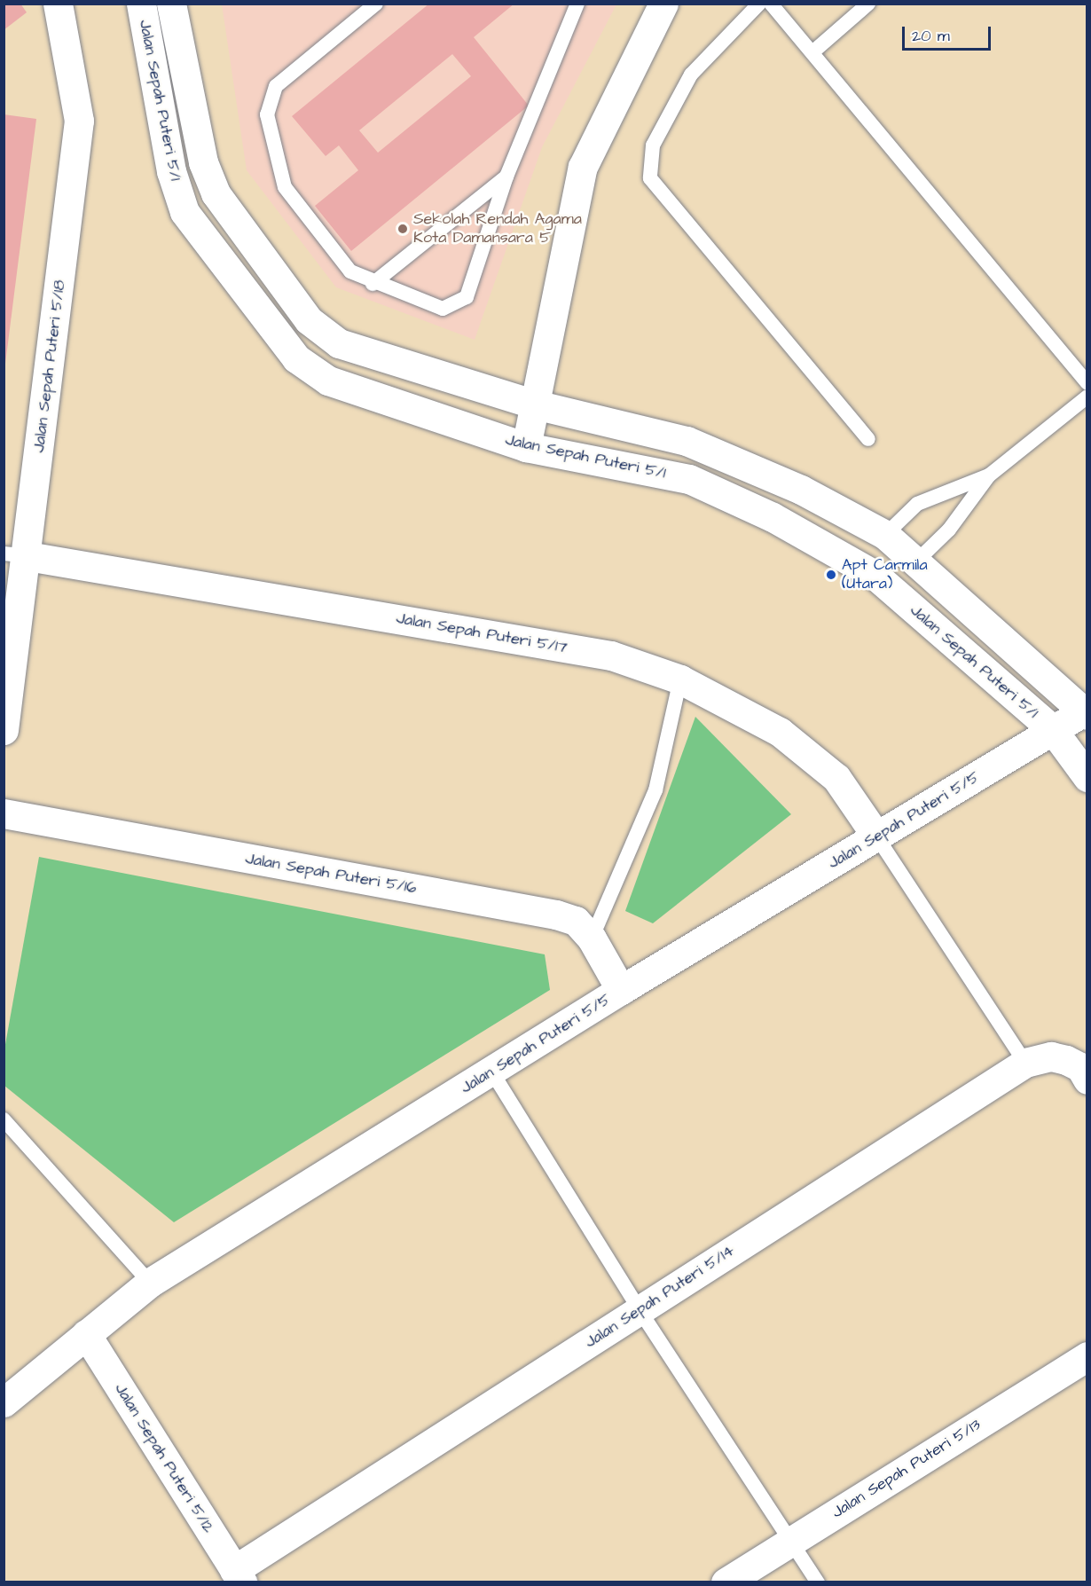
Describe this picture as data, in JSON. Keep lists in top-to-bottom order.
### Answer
{
  "streets": {
    "street": [
      "Jalan Sepah Puteri 5/1",
      "Jalan Sepah Puteri 5/18",
      "Jalan Sepah Puteri 5/17",
      "Jalan Sepah Puteri 5/5",
      "Jalan Sepah Puteri 5/16",
      "Jalan Sepah Puteri 5/14",
      "Jalan Sepah Puteri 5/12",
      "Jalan Sepah Puteri 5/13"
    ]
  },
  "crossings": [
    ["Jalan Sepah Puteri 5/1", "Jalan Sepah Puteri 5/5"],
    ["Jalan Sepah Puteri 5/18", "Jalan Sepah Puteri 5/17"],
    ["Jalan Sepah Puteri 5/17", "Jalan Sepah Puteri 5/5"],
    ["Jalan Sepah Puteri 5/5", "Jalan Sepah Puteri 5/16"],
    ["Jalan Sepah Puteri 5/5", "Jalan Sepah Puteri 5/12"],
    ["Jalan Sepah Puteri 5/14", "Jalan Sepah Puteri 5/12"]
  ],
  "places": ["Sekolah Rendah Agama Kota Damansara 5", "Apt Carmila (Utara)"],
  "scale_bar": "20 m"
}
